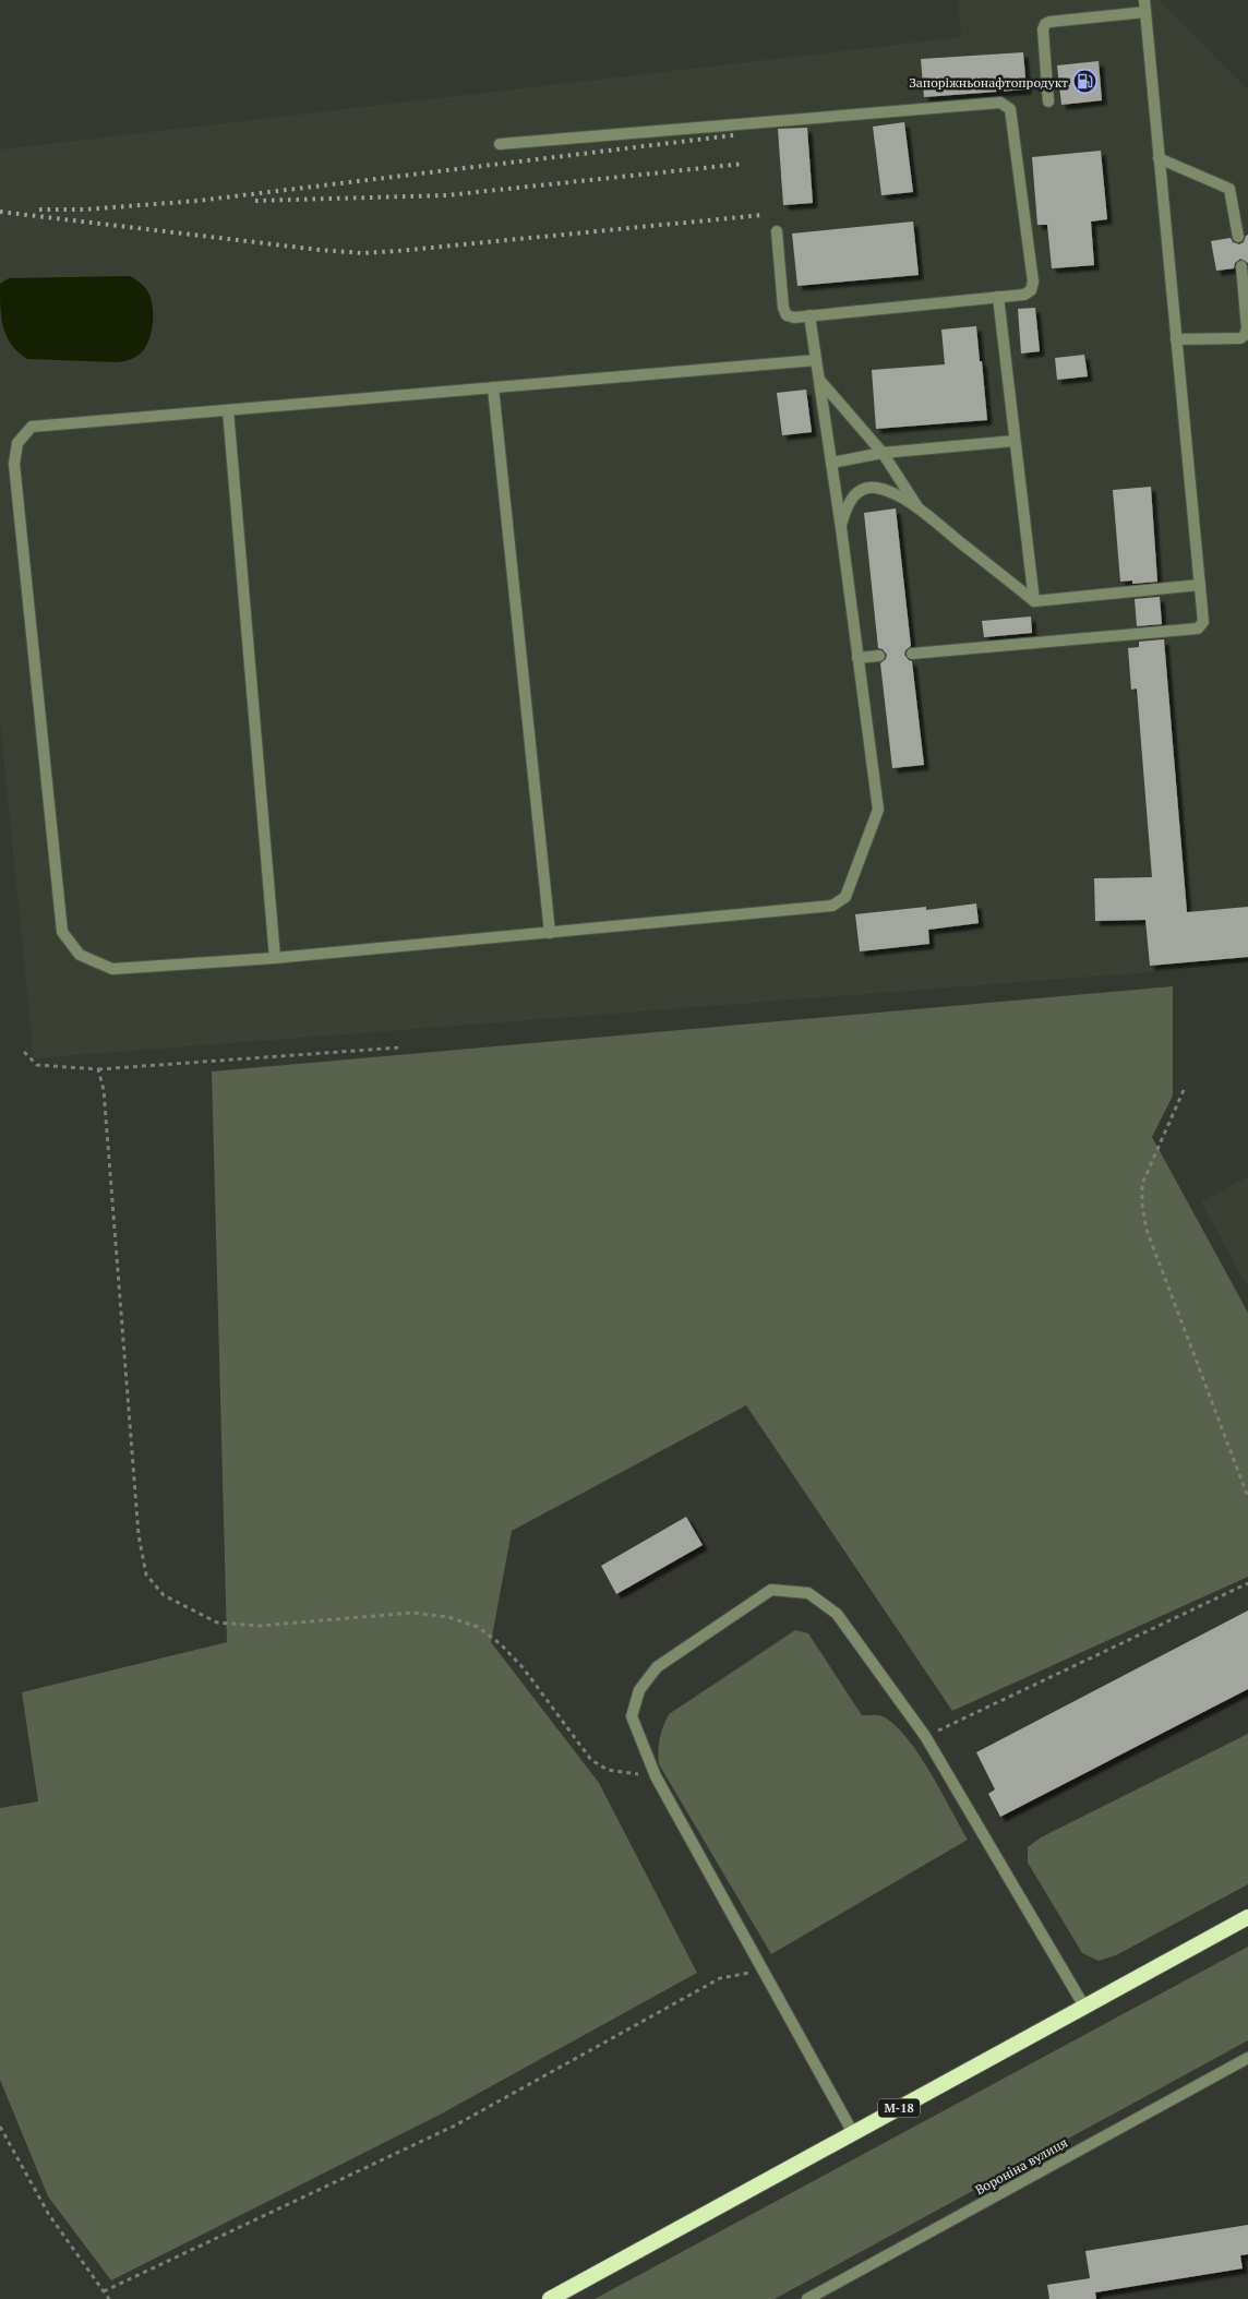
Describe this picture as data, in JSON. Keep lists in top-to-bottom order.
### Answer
{
  "streets": {
    "highway": ["М-18"],
    "street": ["Вороніна вулиця"]
  },
  "places": {
    "fuel station": ["Запоріжньонафтопродукт"]
  }
}
